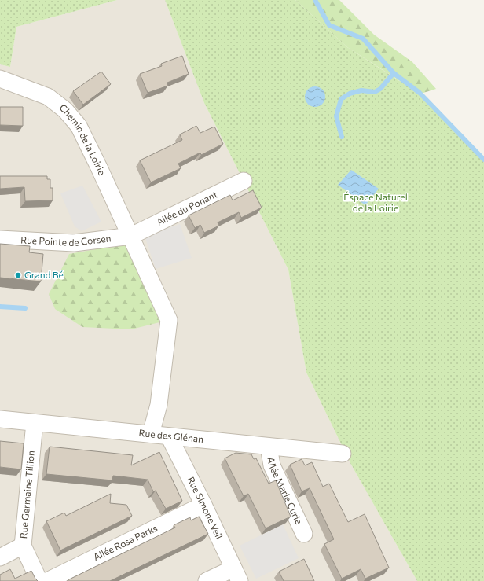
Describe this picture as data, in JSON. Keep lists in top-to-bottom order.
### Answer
{
  "streets": {
    "street": [
      "Chemin de la Loirie",
      "Allée du Ponant",
      "Rue Pointe de Corsen",
      "Rue des Glénan",
      "Allée Marie Curie",
      "Rue Germaine Tillion",
      "Rue Simone Veil",
      "Allée Rosa Parks"
    ]
  },
  "crossings": [
    ["Chemin de la Loirie", "Allée du Ponant"],
    ["Chemin de la Loirie", "Rue Pointe de Corsen"],
    ["Chemin de la Loirie", "Rue des Glénan"],
    ["Allée du Ponant", "Rue Pointe de Corsen"],
    ["Rue des Glénan", "Allée Marie Curie"],
    ["Rue des Glénan", "Rue Germaine Tillion"],
    ["Rue des Glénan", "Rue Simone Veil"],
    ["Rue Simone Veil", "Allée Rosa Parks"]
  ],
  "parks": ["Éspace Naturel de la Loirie"],
  "places": ["Grand Bé"]
}
